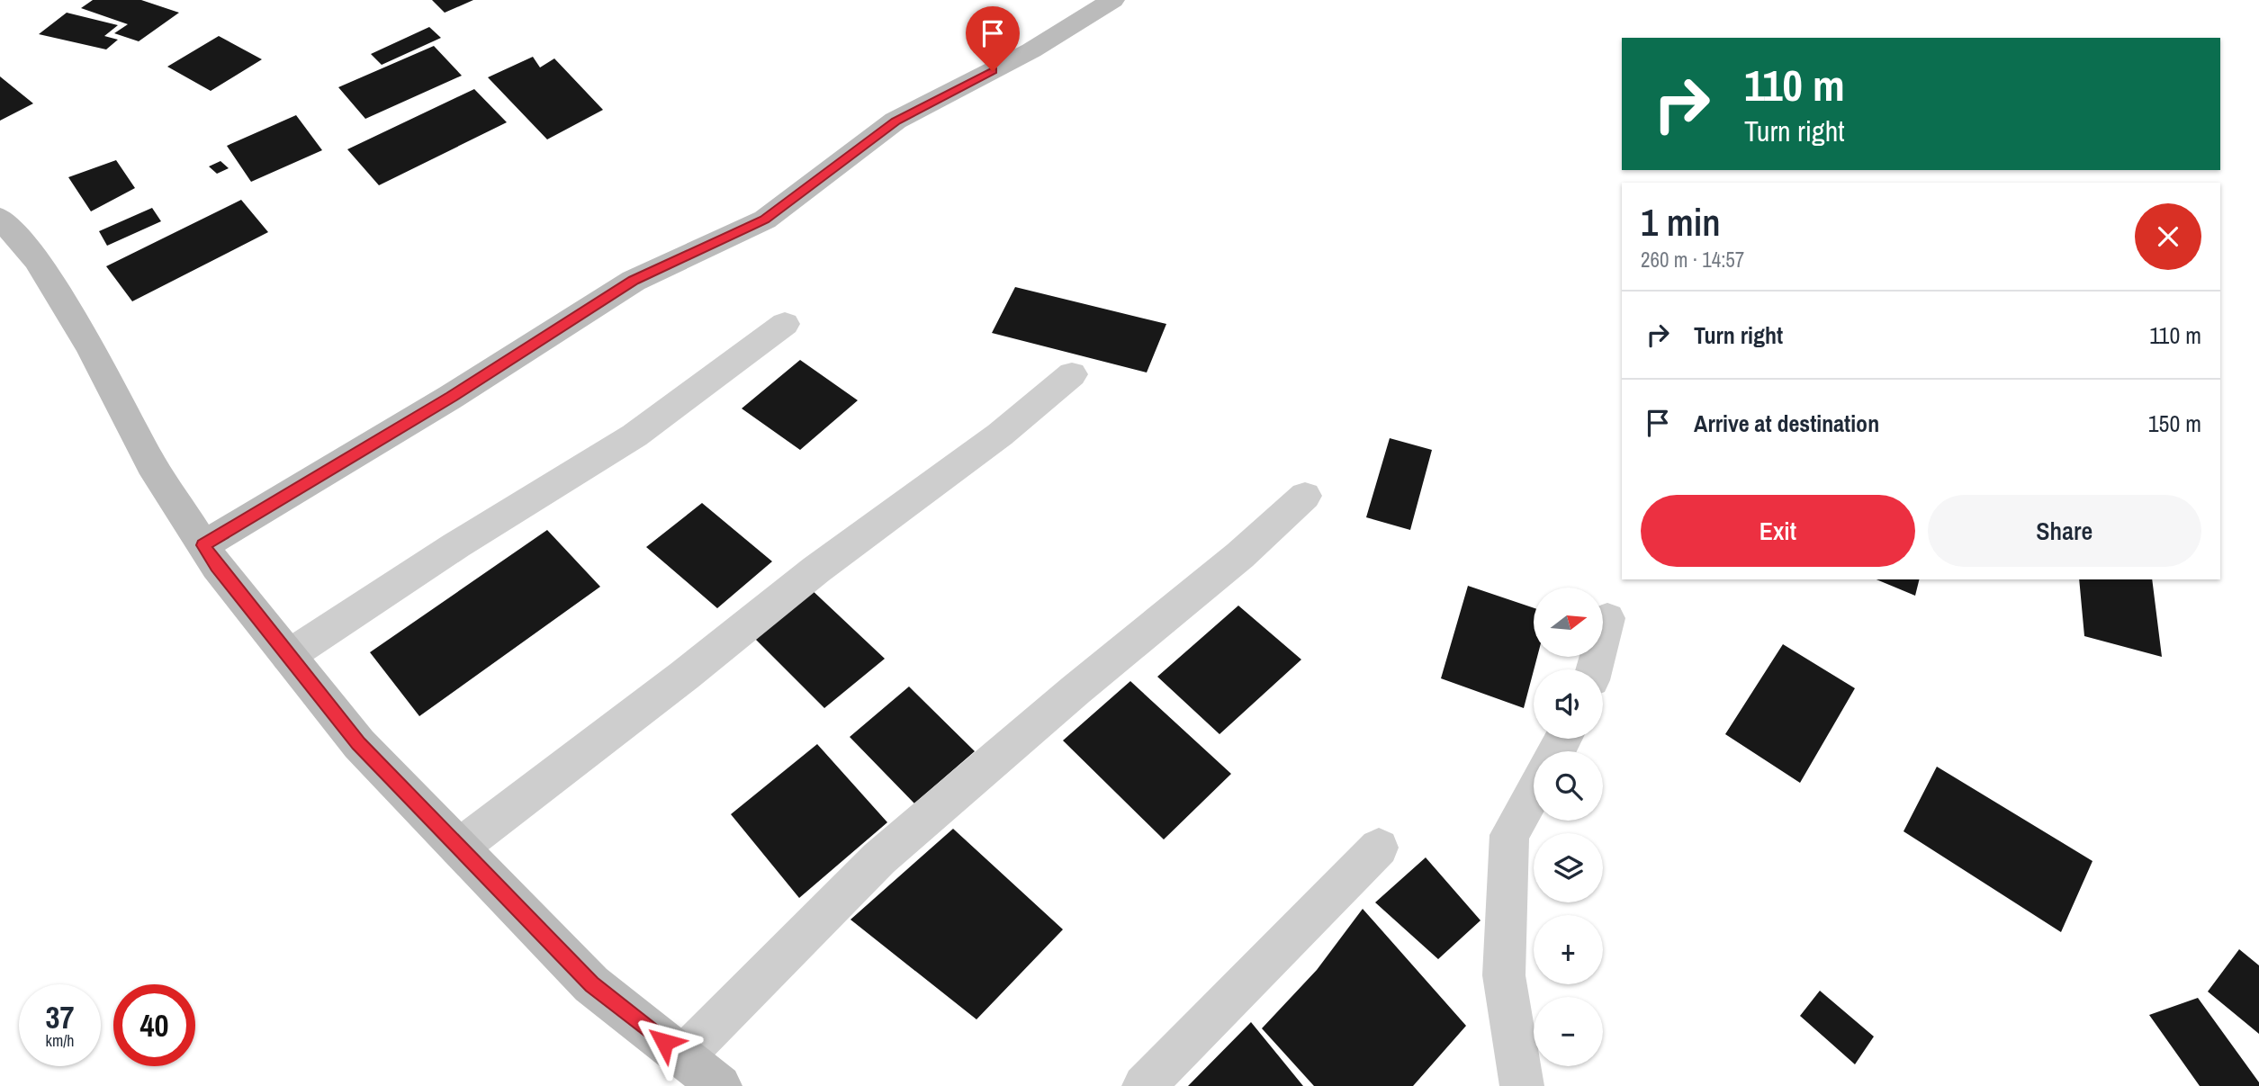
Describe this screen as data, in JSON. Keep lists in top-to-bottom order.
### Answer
{
  "north": "right",
  "page": {
    "turn": ["110 m", "Turn right"],
    "heading": ["1 min", "260 m · 14:57"],
    "list": [
      {
        "name": "Turn right",
        "value": "110 m"
      },
      {
        "name": "Arrive at destination",
        "value": "150 m"
      }
    ],
    "buttons": ["Exit", "Share"],
    "map_buttons": ["+", "−"],
    "speed": "37 km/h",
    "limit": "40"
  }
}
